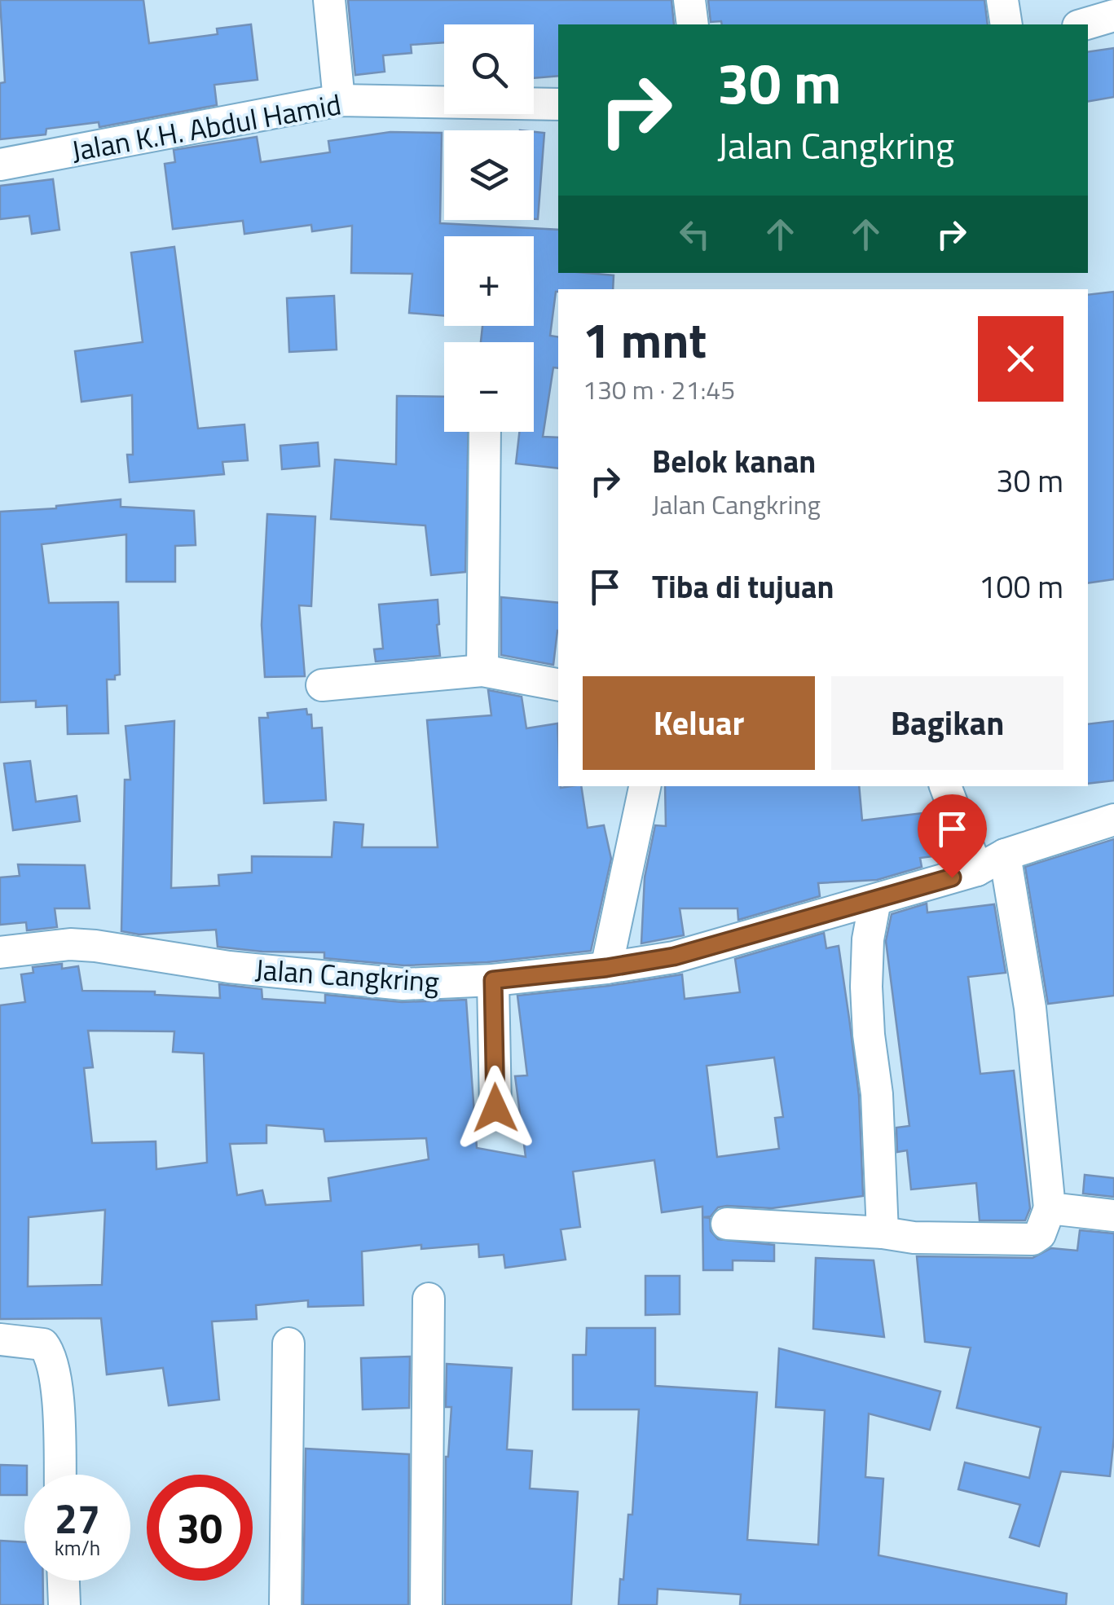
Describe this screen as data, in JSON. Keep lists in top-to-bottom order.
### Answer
{
  "streets": {
    "street": ["Jalan K.H. Abdul Hamid", "Jalan Cangkring"]
  },
  "page": {
    "map_buttons": ["+", "−"],
    "turn": ["30 m", "Jalan Cangkring"],
    "heading": ["1 mnt", "130 m · 21:45"],
    "list": [
      {
        "name": "Belok kanan",
        "note": "Jalan Cangkring",
        "value": "30 m"
      },
      {
        "name": "Tiba di tujuan",
        "value": "100 m"
      }
    ],
    "buttons": ["Keluar", "Bagikan"],
    "speed": "27 km/h",
    "limit": "30"
  }
}
